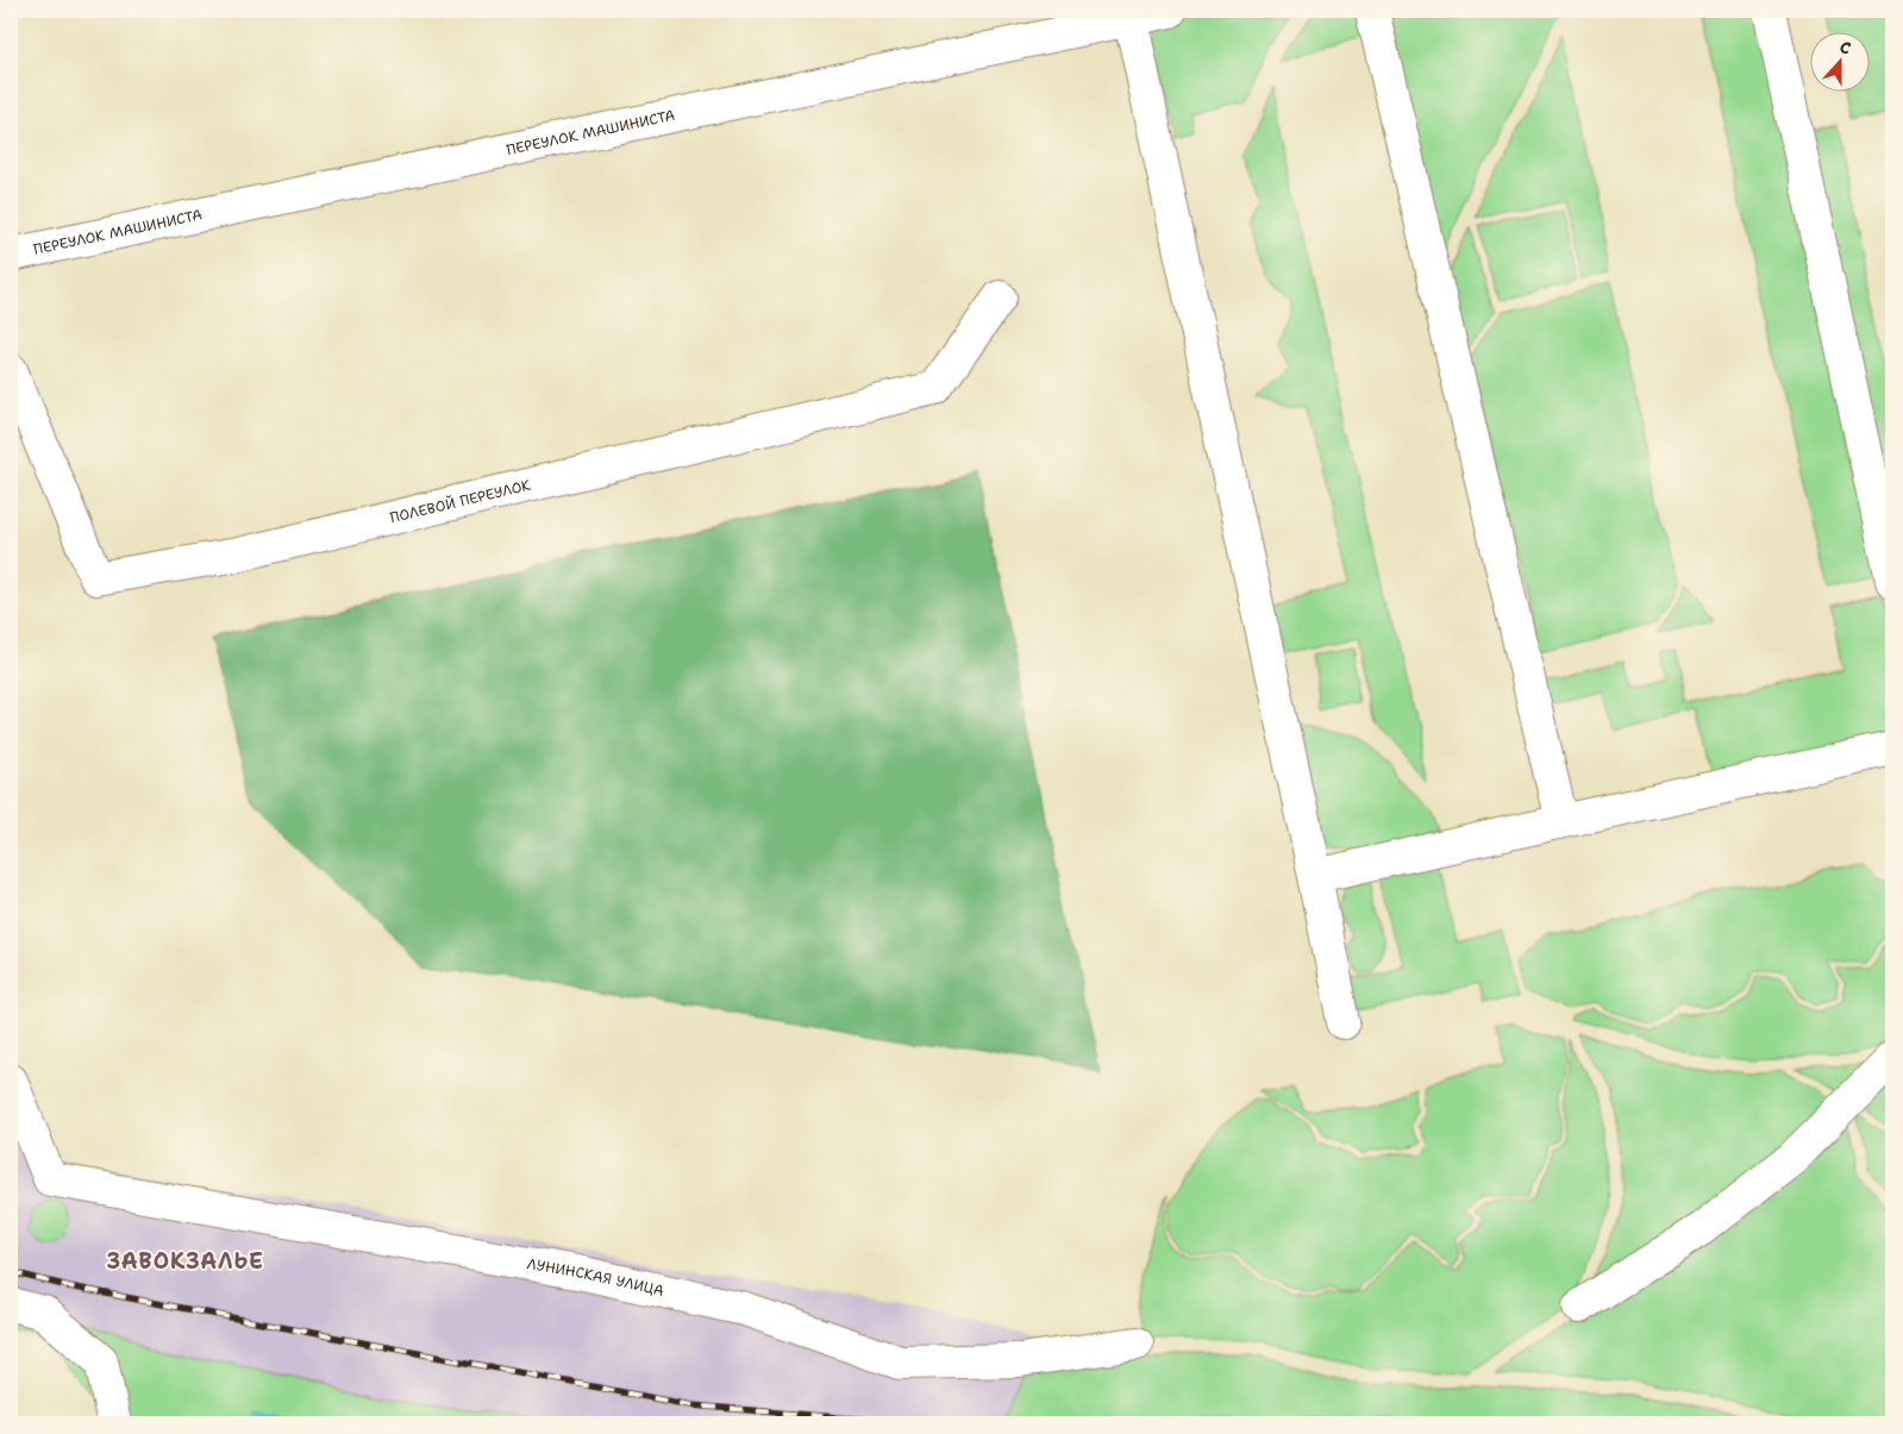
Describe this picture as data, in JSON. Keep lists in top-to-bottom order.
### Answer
{
  "streets": {
    "street": ["ПЕРЕУЛОК МАШИНИСТА", "ПОЛЕВОЙ ПЕРЕУЛОК", "ЛУНИНСКАЯ УЛИЦА"]
  },
  "districts": ["ЗАВОКЗАЛЬЕ"],
  "north": "top"
}
